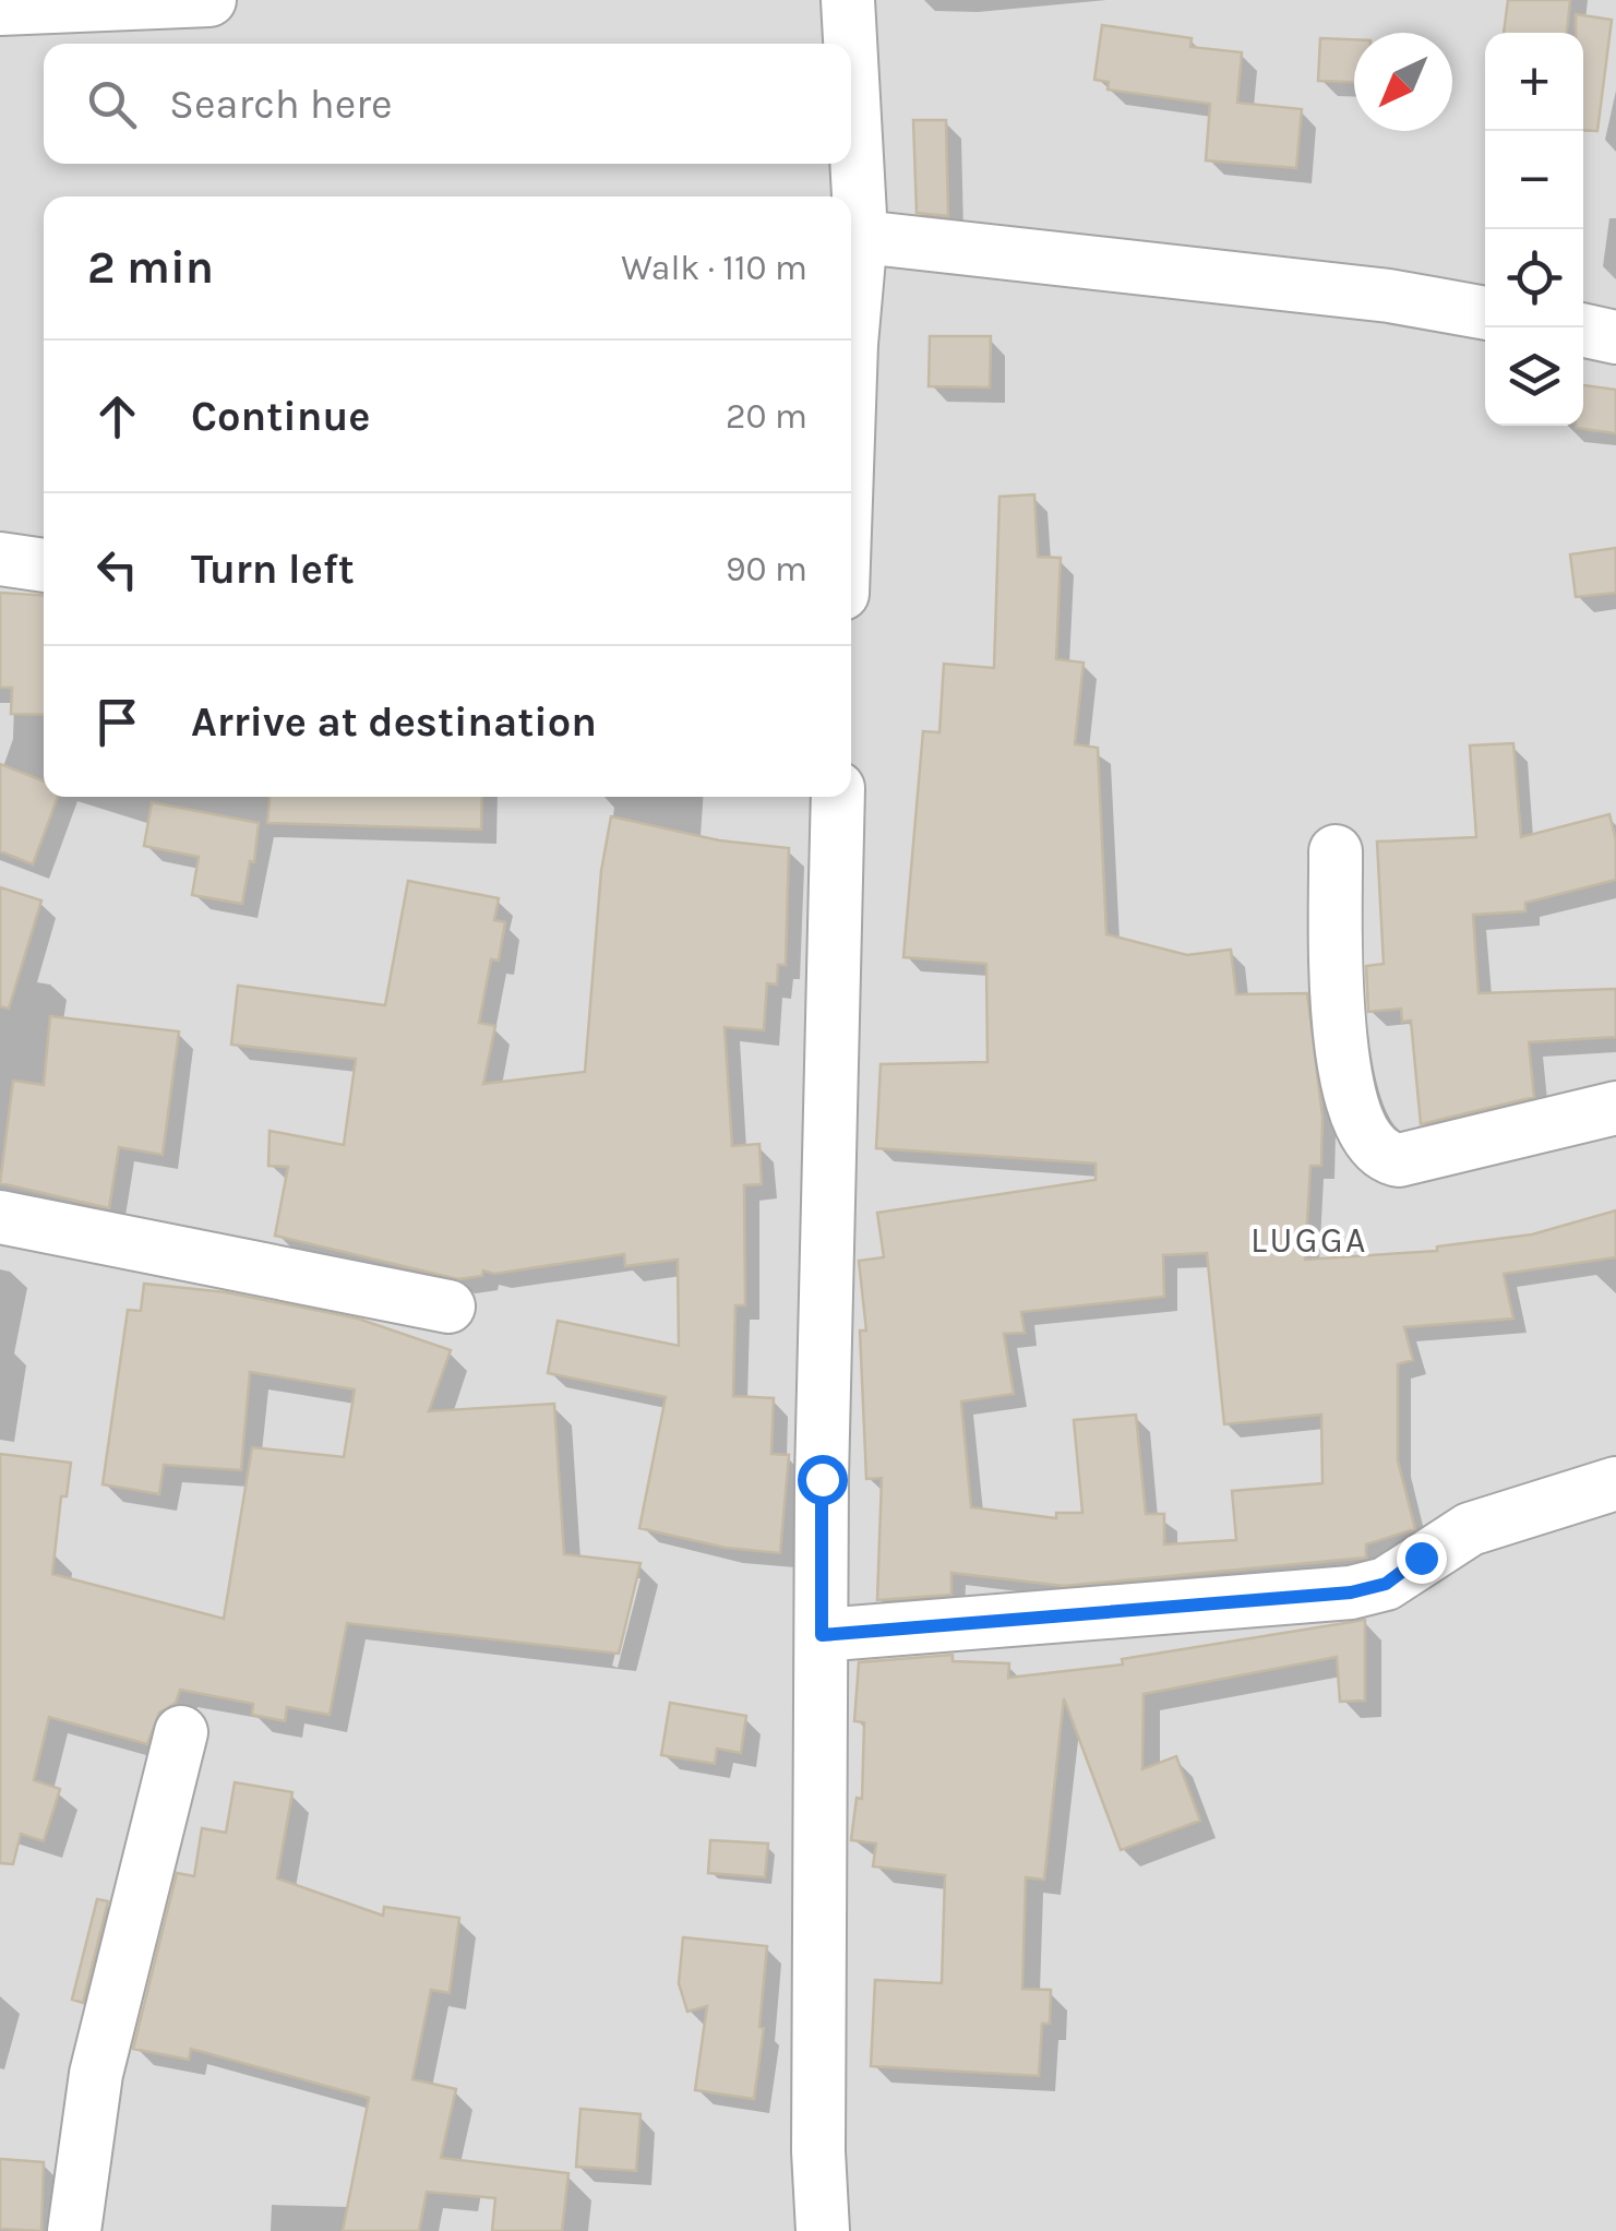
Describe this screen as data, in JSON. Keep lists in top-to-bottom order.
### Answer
{
  "districts": ["LUGGA"],
  "north": "bottom left",
  "page": {
    "map_buttons": ["+", "−"],
    "search": "Search here",
    "heading": ["2 min", "Walk · 110 m"],
    "list": [
      ["Continue", "20 m"],
      ["Turn left", "90 m"],
      "Arrive at destination"
    ]
  }
}
